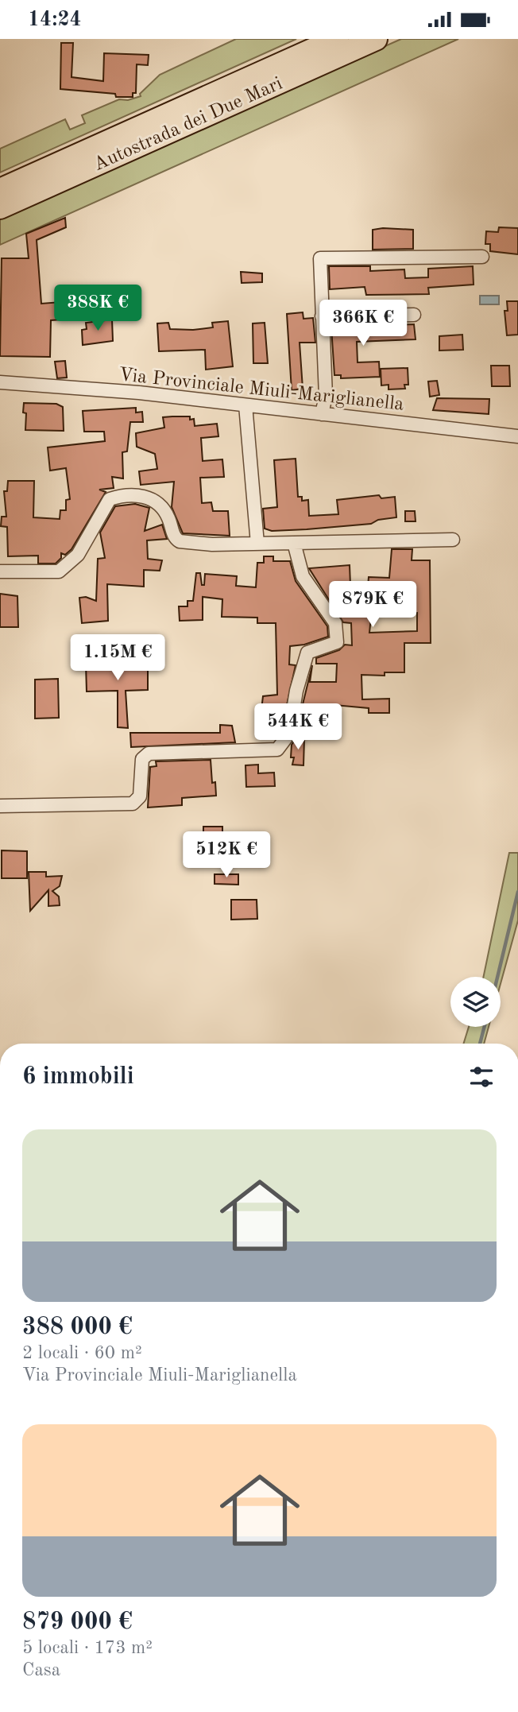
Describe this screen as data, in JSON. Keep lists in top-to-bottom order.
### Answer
{
  "streets": {
    "highway": ["Autostrada dei Due Mari"],
    "street": ["Via Provinciale Miuli-Mariglianella"]
  },
  "page": {
    "status": "14:24",
    "price": [
      "388K €",
      "366K €",
      "879K €",
      "1.15M €",
      "544K €",
      "512K €"
    ],
    "heading": "6 immobili",
    "list": [
      {
        "name": "388 000 €",
        "note": "2 locali · 60 m² · Via Provinciale Miuli-Mariglianella"
      },
      {
        "name": "879 000 €",
        "note": "5 locali · 173 m² · Casa"
      }
    ]
  }
}
